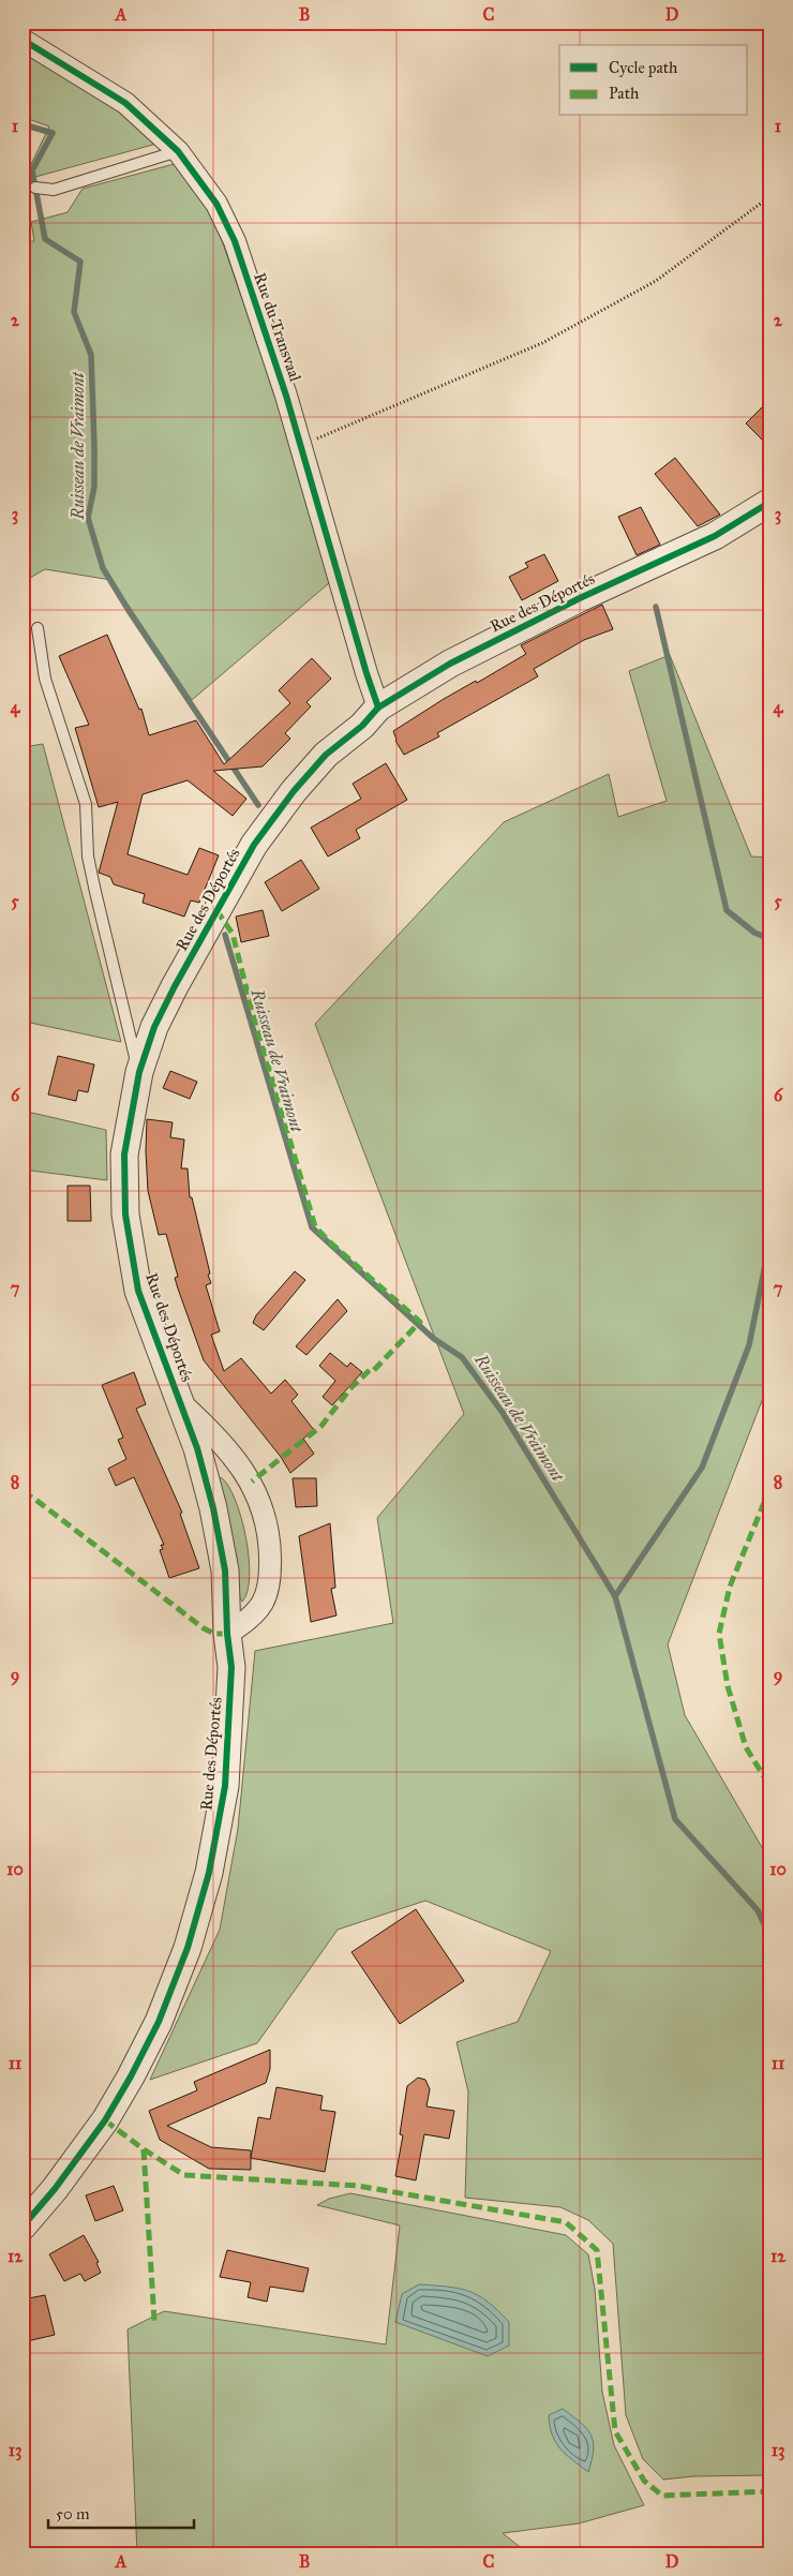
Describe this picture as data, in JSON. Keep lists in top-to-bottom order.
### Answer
{
  "streets": {
    "street": ["Rue du Transvaal", "Rue des Déportés"]
  },
  "crossings": [
    ["Rue du Transvaal", "Rue des Déportés"]
  ],
  "water": ["Ruisseau de Vraimont"],
  "legend": ["Cycle path", "Path"],
  "scale_bar": "50 m",
  "grid": {
    "columns": [
      "A",
      "B",
      "C",
      "D"
    ],
    "rows": [
      "1",
      "2",
      "3",
      "4",
      "5",
      "6",
      "7",
      "8",
      "9",
      "10",
      "11",
      "12",
      "13"
    ]
  }
}
